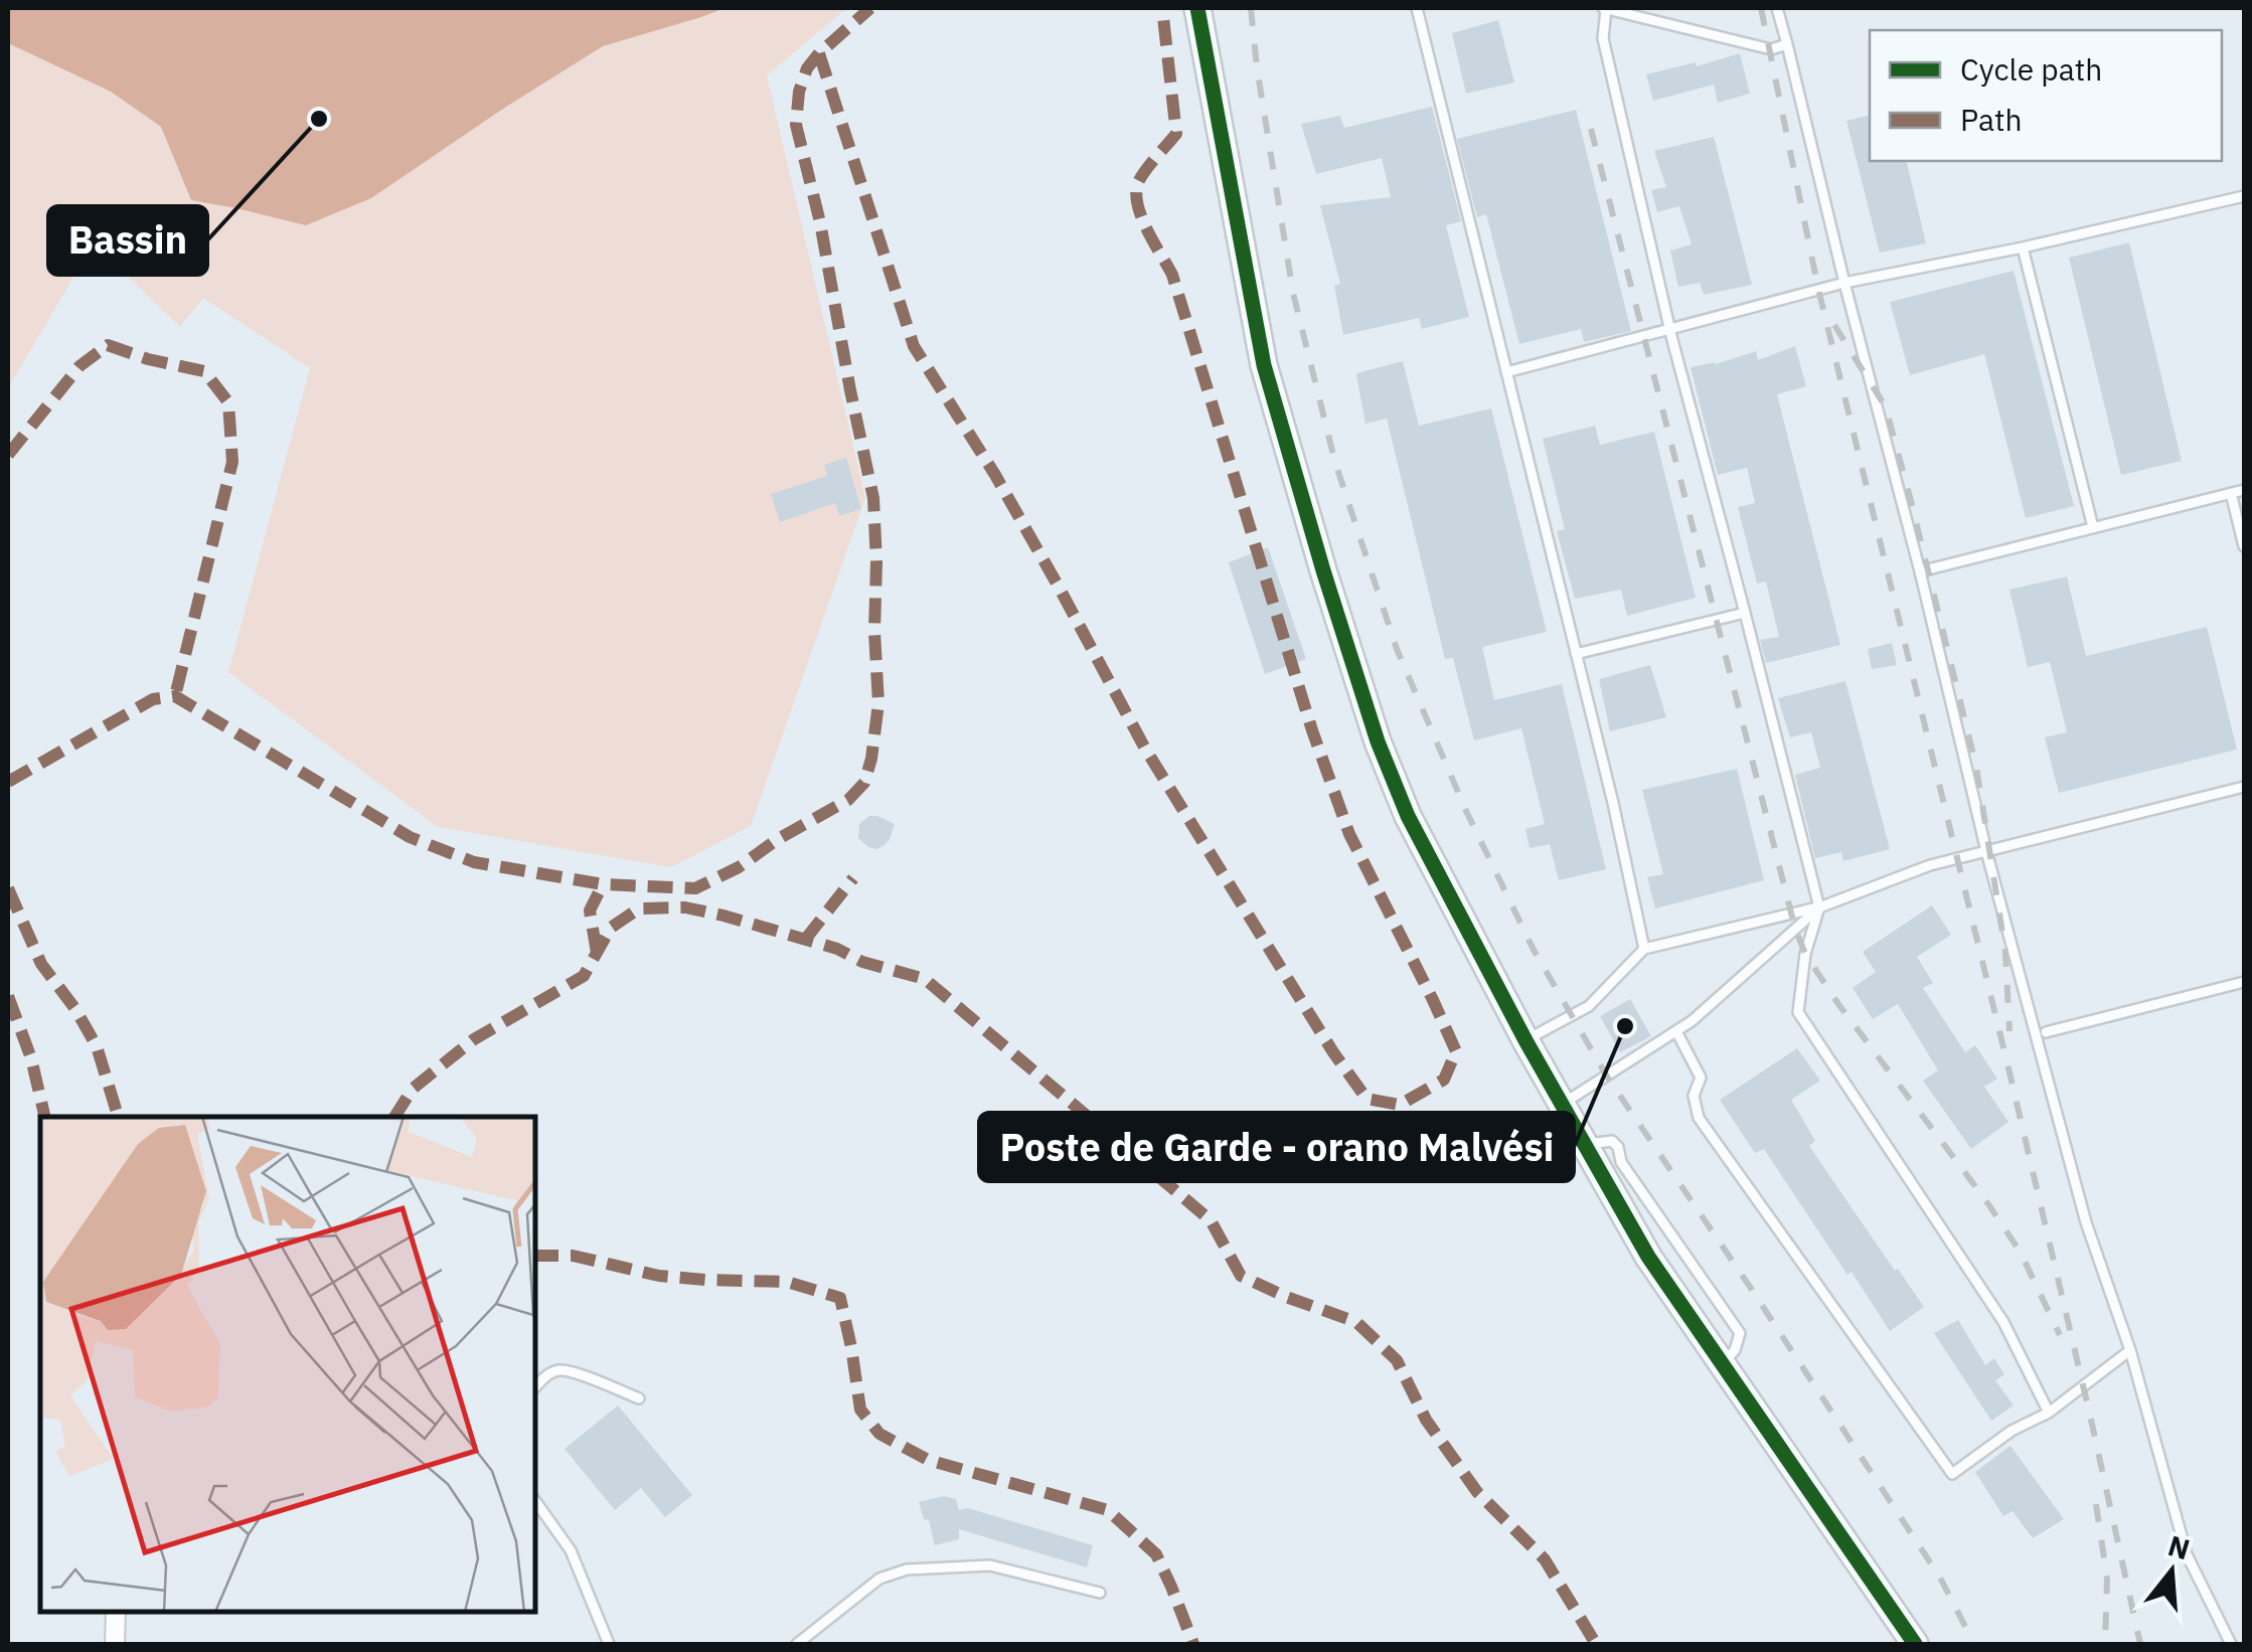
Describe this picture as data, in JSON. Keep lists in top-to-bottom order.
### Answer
{
  "places": ["Bassin", "Poste de Garde - orano Malvési"],
  "legend": ["Cycle path", "Path"],
  "north": "top"
}
